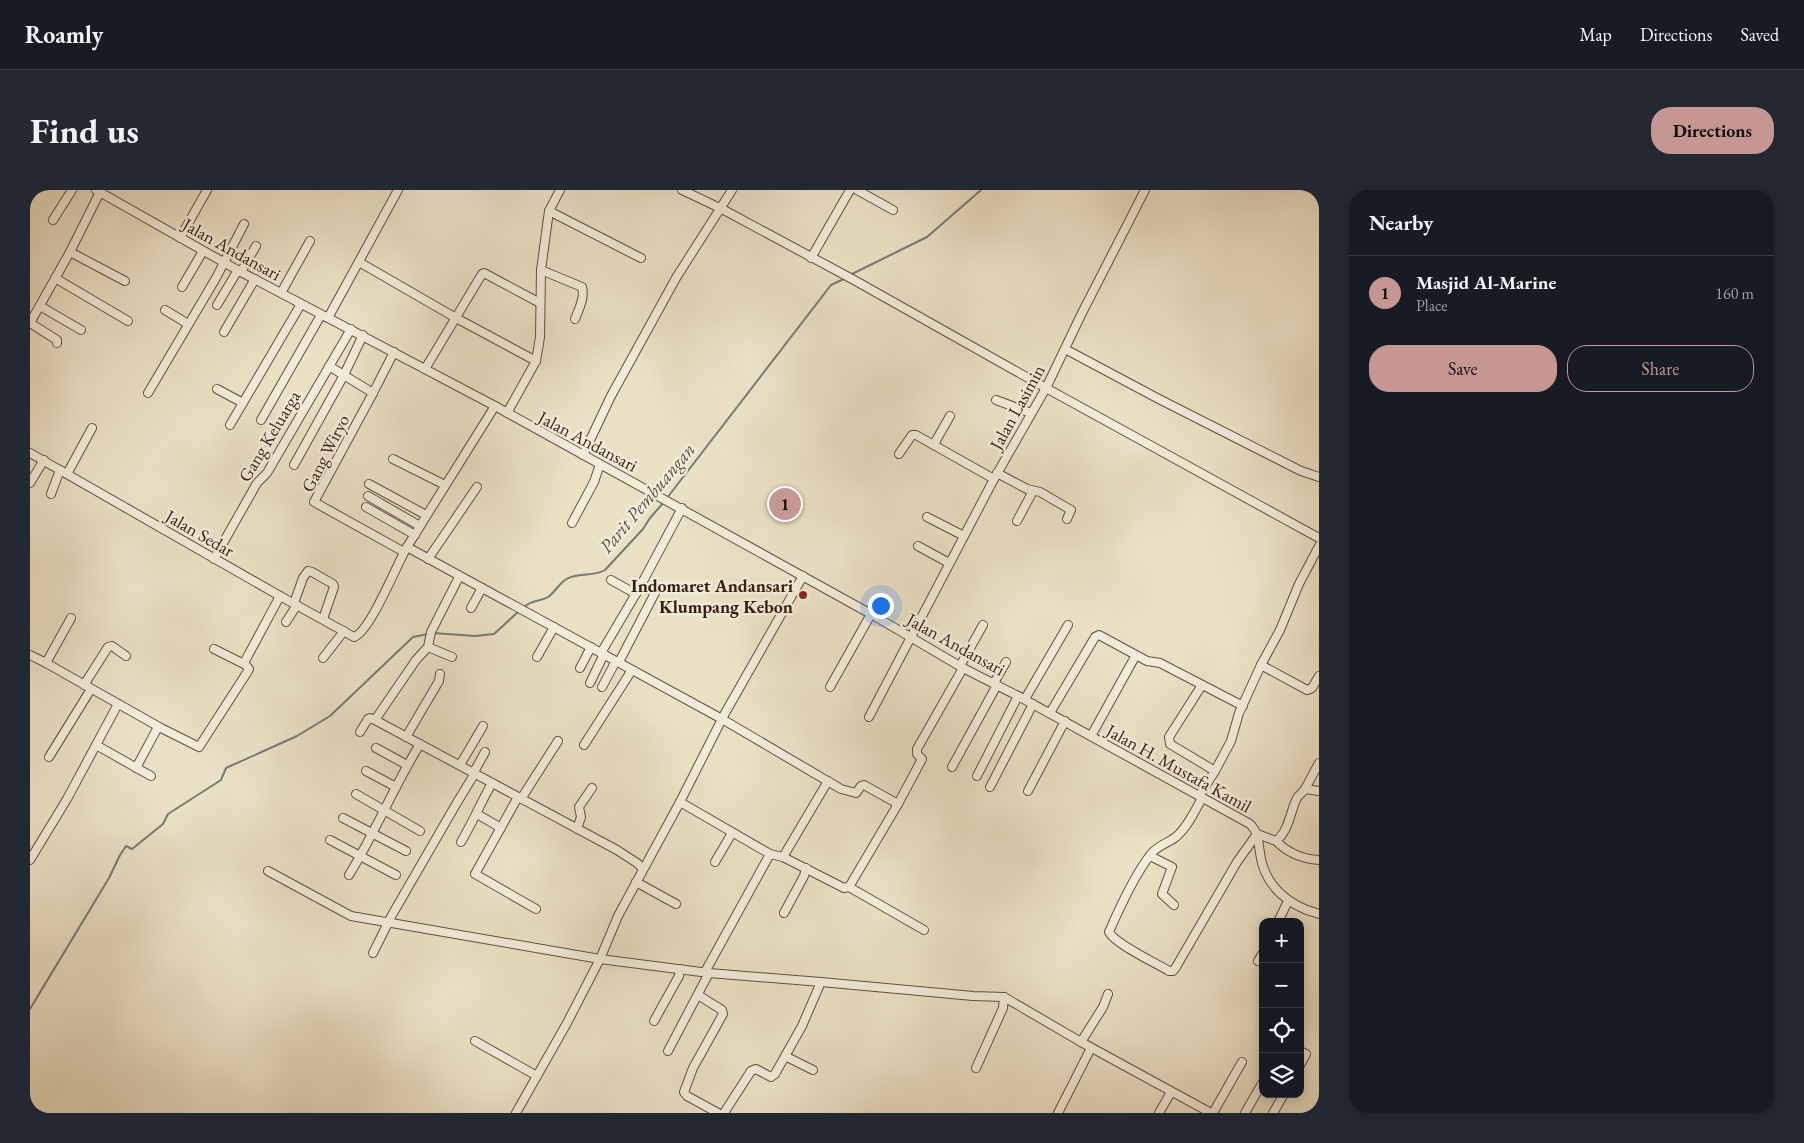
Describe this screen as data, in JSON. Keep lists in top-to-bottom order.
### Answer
{
  "streets": {
    "street": [
      "Jalan Andansari",
      "Jalan Lasimin",
      "Gang Keluarga",
      "Gang Wiryo",
      "Jalan Sedar",
      "Jalan H. Mustafa Kamil"
    ]
  },
  "crossings": [
    ["Jalan Andansari", "Jalan Lasimin"],
    ["Jalan Andansari", "Gang Keluarga"],
    ["Jalan Andansari", "Gang Wiryo"],
    ["Jalan Andansari", "Jalan H. Mustafa Kamil"],
    ["Gang Keluarga", "Jalan Sedar"],
    ["Gang Wiryo", "Jalan Sedar"]
  ],
  "water": ["Parit Pembuangan"],
  "places": ["Indomaret Andansari Klumpang Kebon"],
  "page": {
    "header": "Roamly",
    "nav": ["Map", "Directions", "Saved"],
    "buttons": [
      "Directions",
      ["Save", "Share"]
    ],
    "title": "Find us",
    "heading": "Nearby",
    "list": [
      {
        "mark": "1",
        "name": "Masjid Al-Marine",
        "note": "Place",
        "value": "160 m"
      }
    ],
    "pins": "1",
    "map_buttons": ["+", "−"]
  }
}
